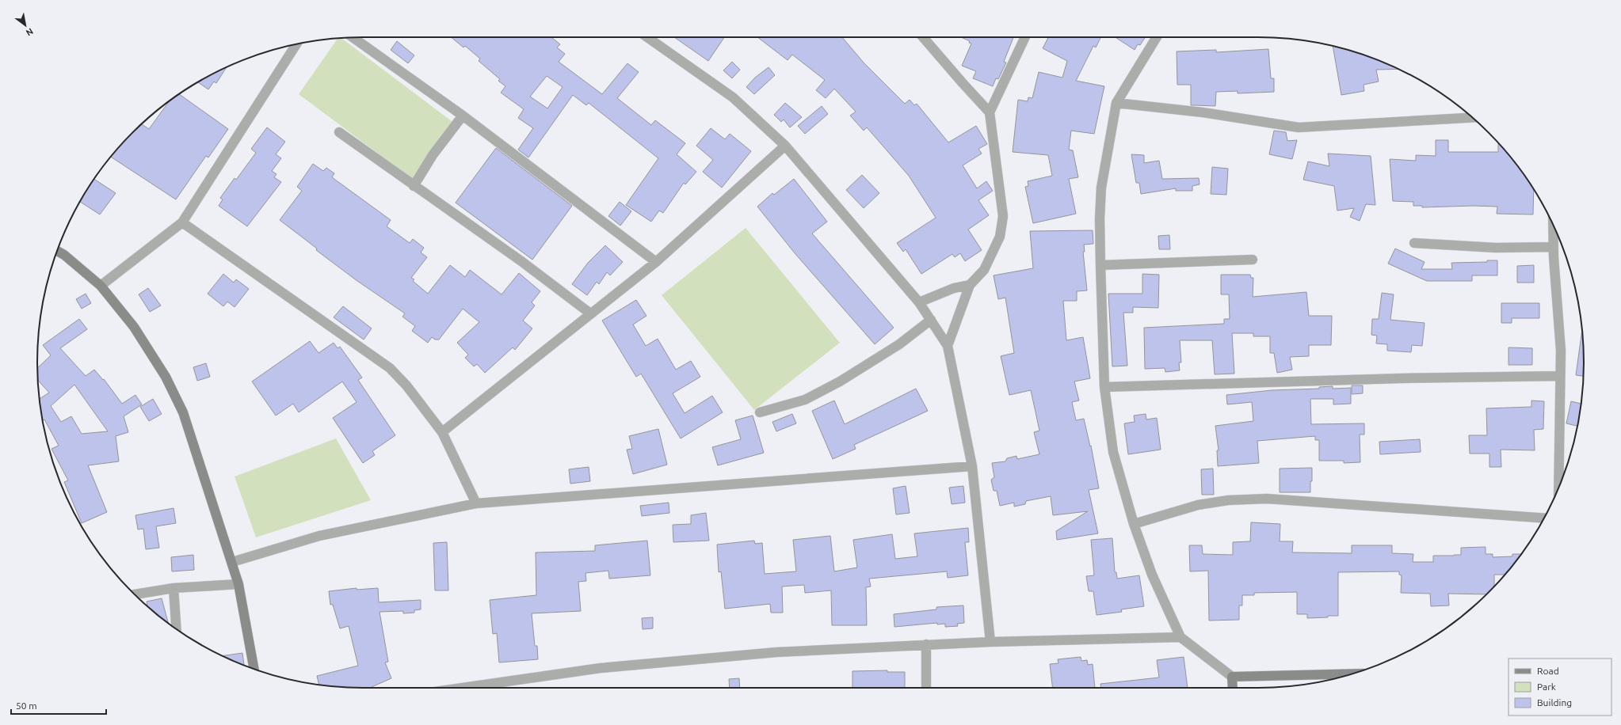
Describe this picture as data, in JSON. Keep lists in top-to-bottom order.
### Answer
{
  "legend": ["Road", "Park", "Building"],
  "scale_bar": "50 m",
  "north": "bottom right"
}
